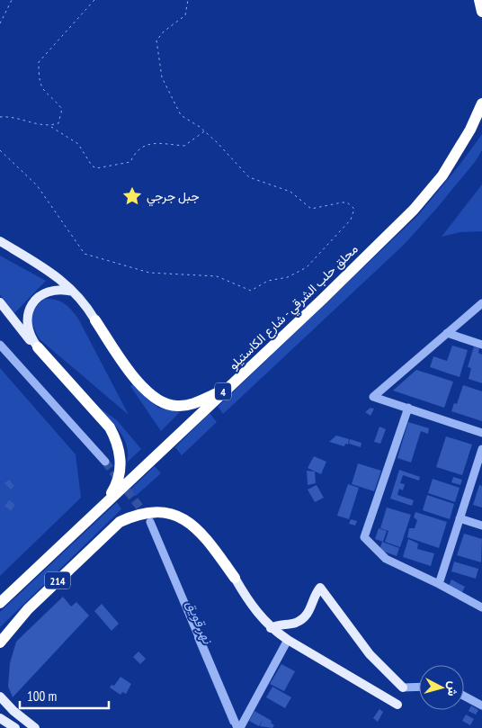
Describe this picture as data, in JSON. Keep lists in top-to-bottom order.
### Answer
{
  "streets": {
    "highway": ["محلق حلب الشرقي - شارع الكاستيلو", "4", "214"]
  },
  "water": ["نهر قويق"],
  "places": {
    "place": ["جبل جرجي"]
  },
  "scale_bar": "100 m",
  "north": "right"
}
